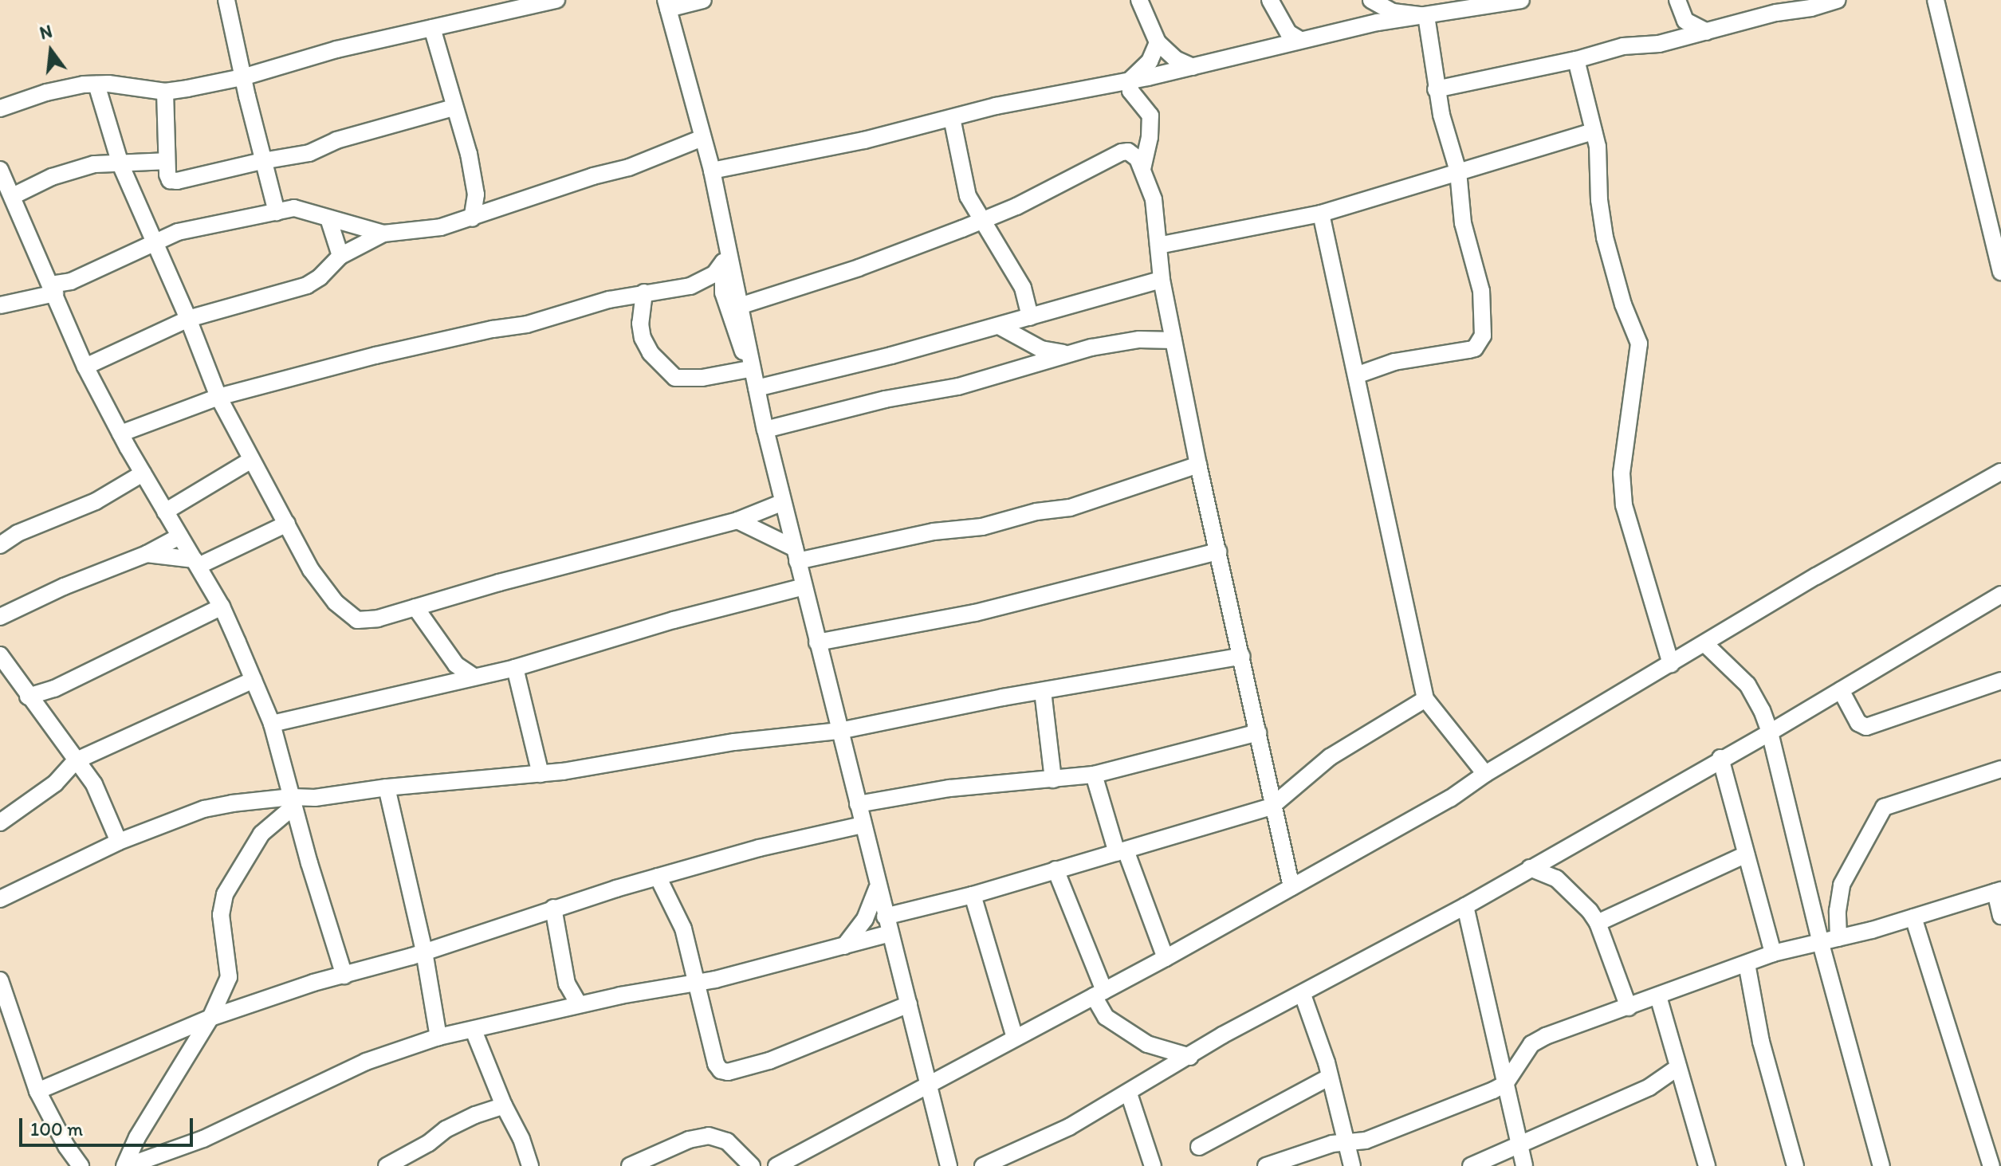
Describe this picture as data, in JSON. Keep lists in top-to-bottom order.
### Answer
{
  "scale_bar": "100 m",
  "north": "top"
}
